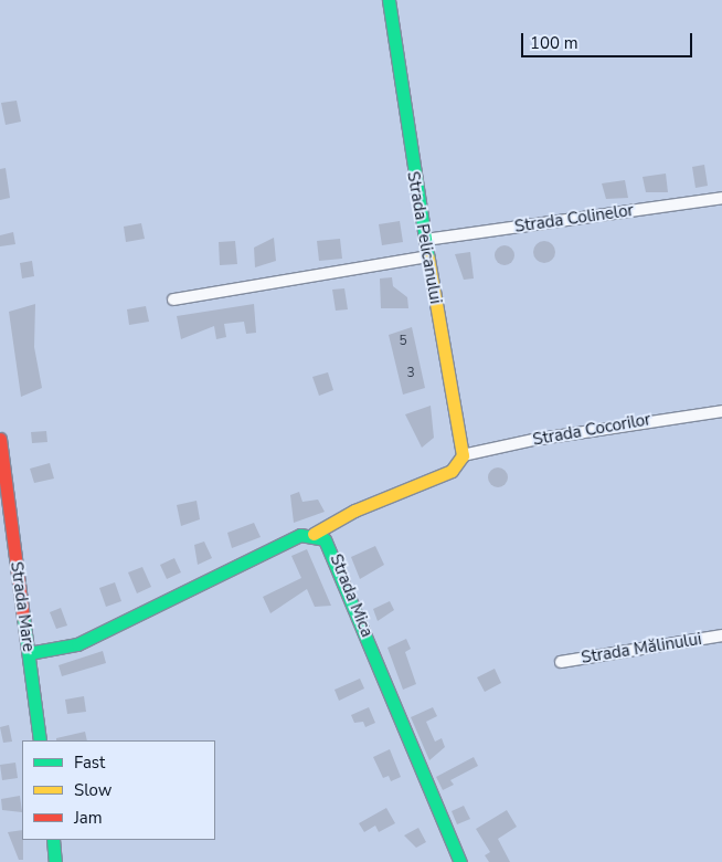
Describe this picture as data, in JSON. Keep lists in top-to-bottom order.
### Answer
{
  "streets": {
    "street": [
      "Strada Colinelor",
      "Strada Pelicanului",
      "Strada Cocorilor",
      "Strada Mica",
      "Strada Mare",
      "Strada Mălinului"
    ]
  },
  "crossings": [
    ["Strada Colinelor", "Strada Pelicanului"],
    ["Strada Pelicanului", "Strada Cocorilor"]
  ],
  "house_numbers": ["5", "3"],
  "legend": ["Fast", "Slow", "Jam"],
  "scale_bar": "100 m"
}
